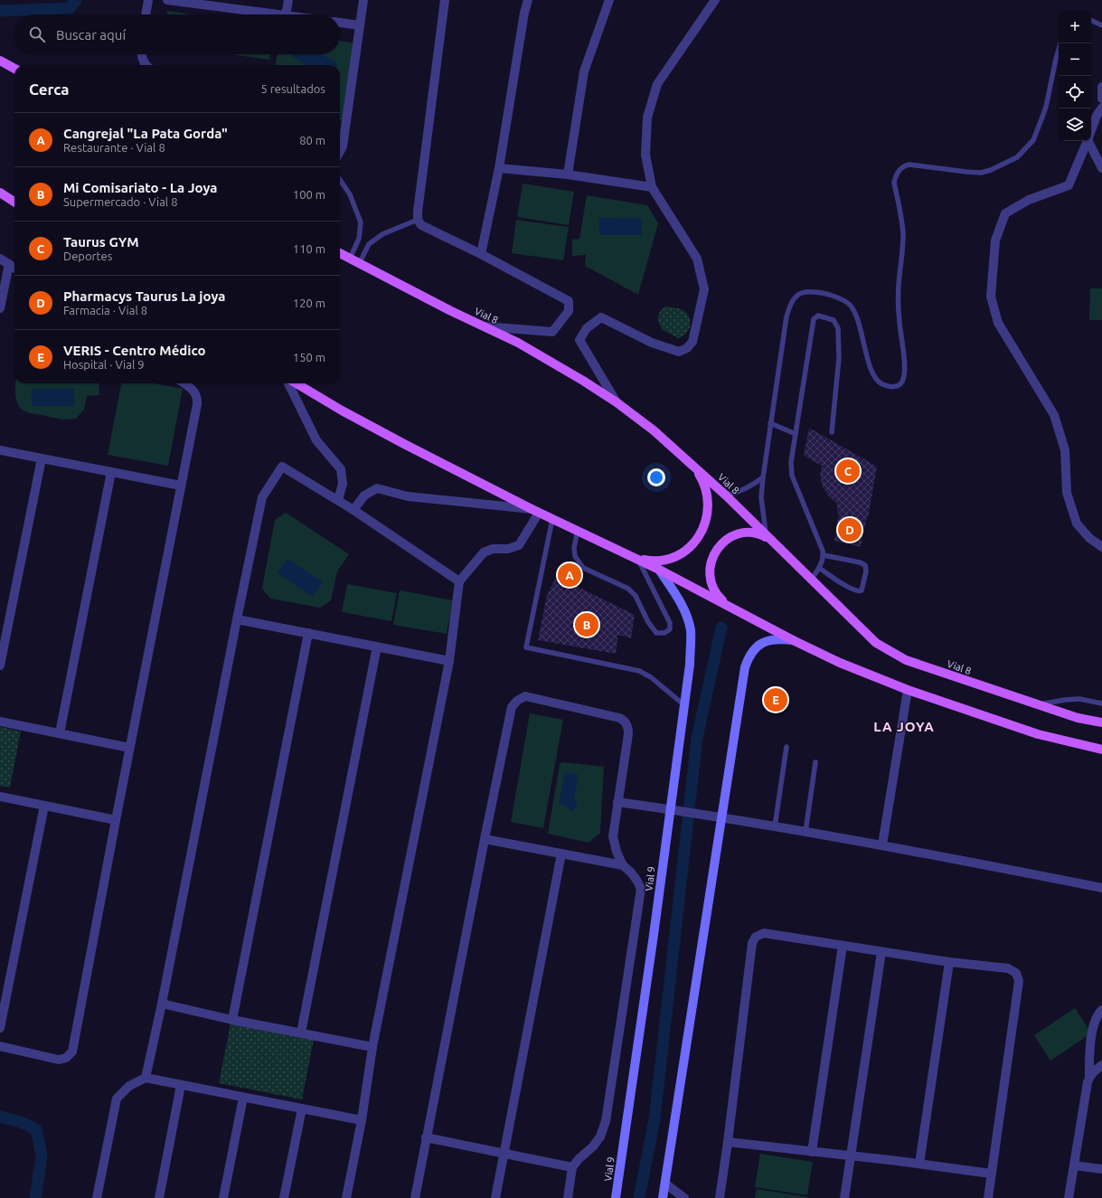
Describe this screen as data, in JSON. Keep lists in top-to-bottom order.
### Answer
{
  "streets": {
    "main road": ["Vial 8"],
    "street": ["Vial 9"]
  },
  "districts": ["LA JOYA"],
  "page": {
    "map_buttons": ["+", "−"],
    "search": "Buscar aquí",
    "heading": ["Cerca", "5 resultados"],
    "list": [
      {
        "mark": "A",
        "name": "Cangrejal \"La Pata Gorda\"",
        "note": "Restaurante · Vial 8",
        "value": "80 m"
      },
      {
        "mark": "B",
        "name": "Mi Comisariato - La Joya",
        "note": "Supermercado · Vial 8",
        "value": "100 m"
      },
      {
        "mark": "C",
        "name": "Taurus GYM",
        "note": "Deportes",
        "value": "110 m"
      },
      {
        "mark": "D",
        "name": "Pharmacys Taurus La joya",
        "note": "Farmacia · Vial 8",
        "value": "120 m"
      },
      {
        "mark": "E",
        "name": "VERIS - Centro Médico",
        "note": "Hospital · Vial 9",
        "value": "150 m"
      }
    ],
    "pins": [
      "C",
      "D",
      "A",
      "B",
      "E"
    ]
  }
}
